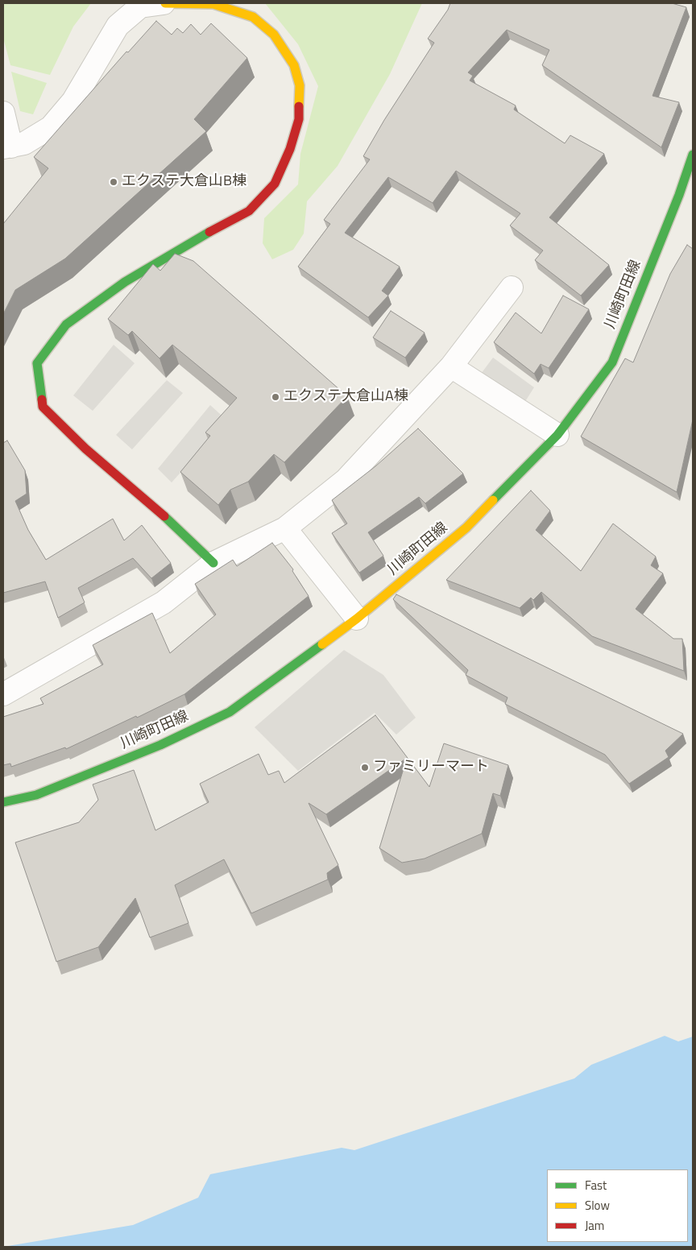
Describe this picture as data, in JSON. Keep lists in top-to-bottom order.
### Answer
{
  "streets": {
    "main road": ["川崎町田線"]
  },
  "places": ["エクステ大倉山B棟", "エクステ大倉山A棟", "ファミリーマート"],
  "legend": ["Fast", "Slow", "Jam"]
}
